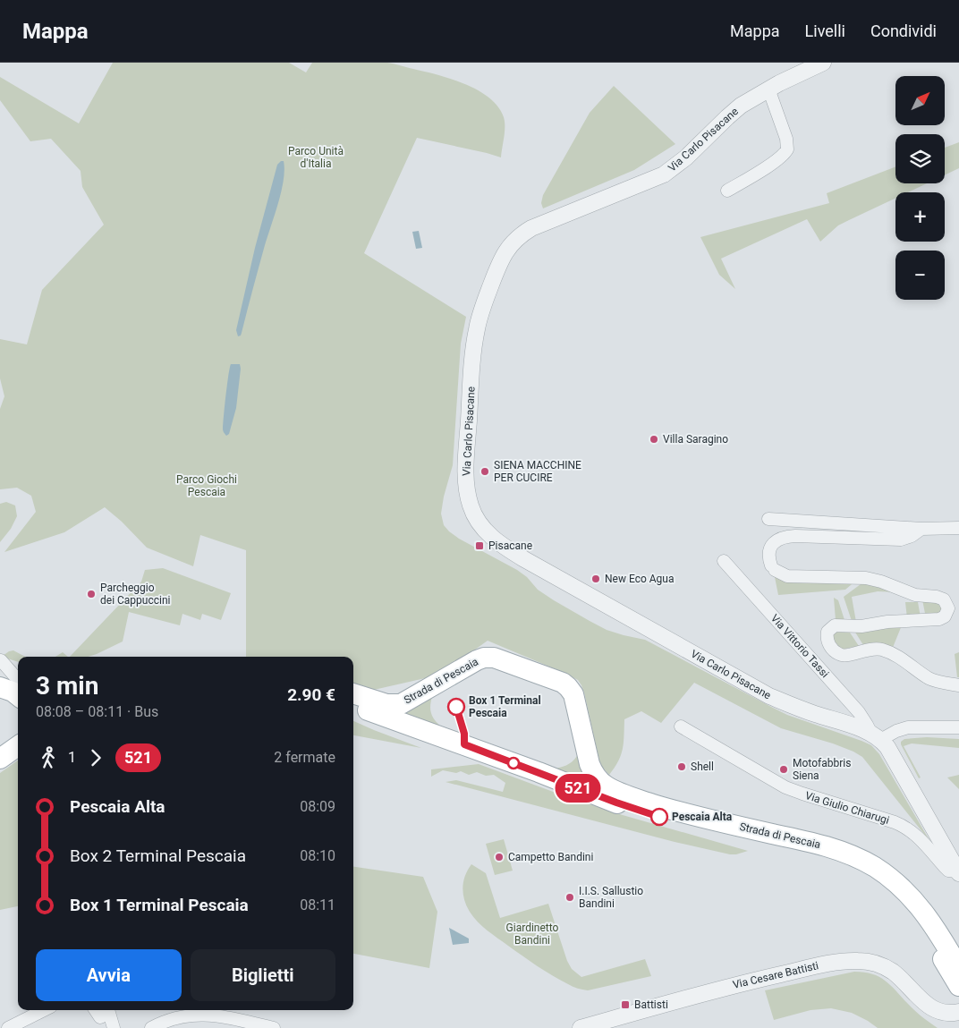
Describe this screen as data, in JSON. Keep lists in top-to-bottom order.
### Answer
{
  "streets": {
    "main road": ["Strada di Pescaia"],
    "street": [
      "Via Carlo Pisacane",
      "Via Vittorio Tassi",
      "Via Giulio Chiarugi",
      "Via Cesare Battisti"
    ]
  },
  "crossings": [
    ["Via Carlo Pisacane", "Via Vittorio Tassi"]
  ],
  "parks": ["Parco Unità d'Italia", "Parco Giochi Pescaia", "Giardinetto Bandini"],
  "places": {
    "other": [
      "Villa Saragino",
      "SIENA MACCHINE PER CUCIRE",
      "New Eco Agua",
      "Parcheggio dei Cappuccini",
      "Box 1 Terminal Pescaia",
      "Shell",
      "Motofabbris Siena",
      "Pescaia Alta",
      "Campetto Bandini",
      "I.I.S. Sallustio Bandini"
    ],
    "transit": ["Pisacane", "Battisti"]
  },
  "lines": ["bus line 521"],
  "north": "top right",
  "page": {
    "header": "Mappa",
    "nav": ["Mappa", "Livelli", "Condividi"],
    "on_map": "521",
    "map_buttons": ["+", "−"],
    "heading": ["3 min", "08:08 – 08:11 · Bus", "2.90 €"],
    "legs": ["1", "521", "2 fermate"],
    "list": [
      {
        "name": "Pescaia Alta",
        "value": "08:09"
      },
      {
        "name": "Box 2 Terminal Pescaia",
        "value": "08:10"
      },
      {
        "name": "Box 1 Terminal Pescaia",
        "value": "08:11"
      }
    ],
    "buttons": ["Avvia", "Biglietti"]
  }
}
